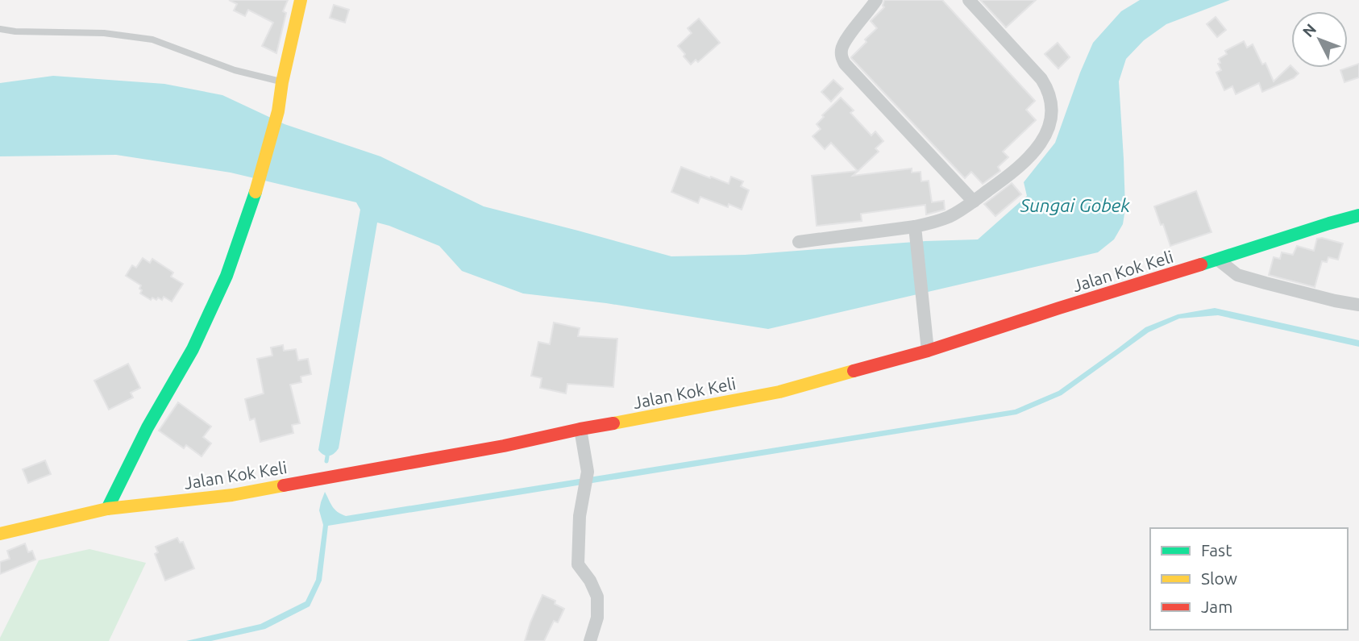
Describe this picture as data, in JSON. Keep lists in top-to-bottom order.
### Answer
{
  "streets": {
    "street": ["Jalan Kok Keli"]
  },
  "water": ["Sungai Gobek"],
  "legend": ["Fast", "Slow", "Jam"],
  "north": "top left"
}
